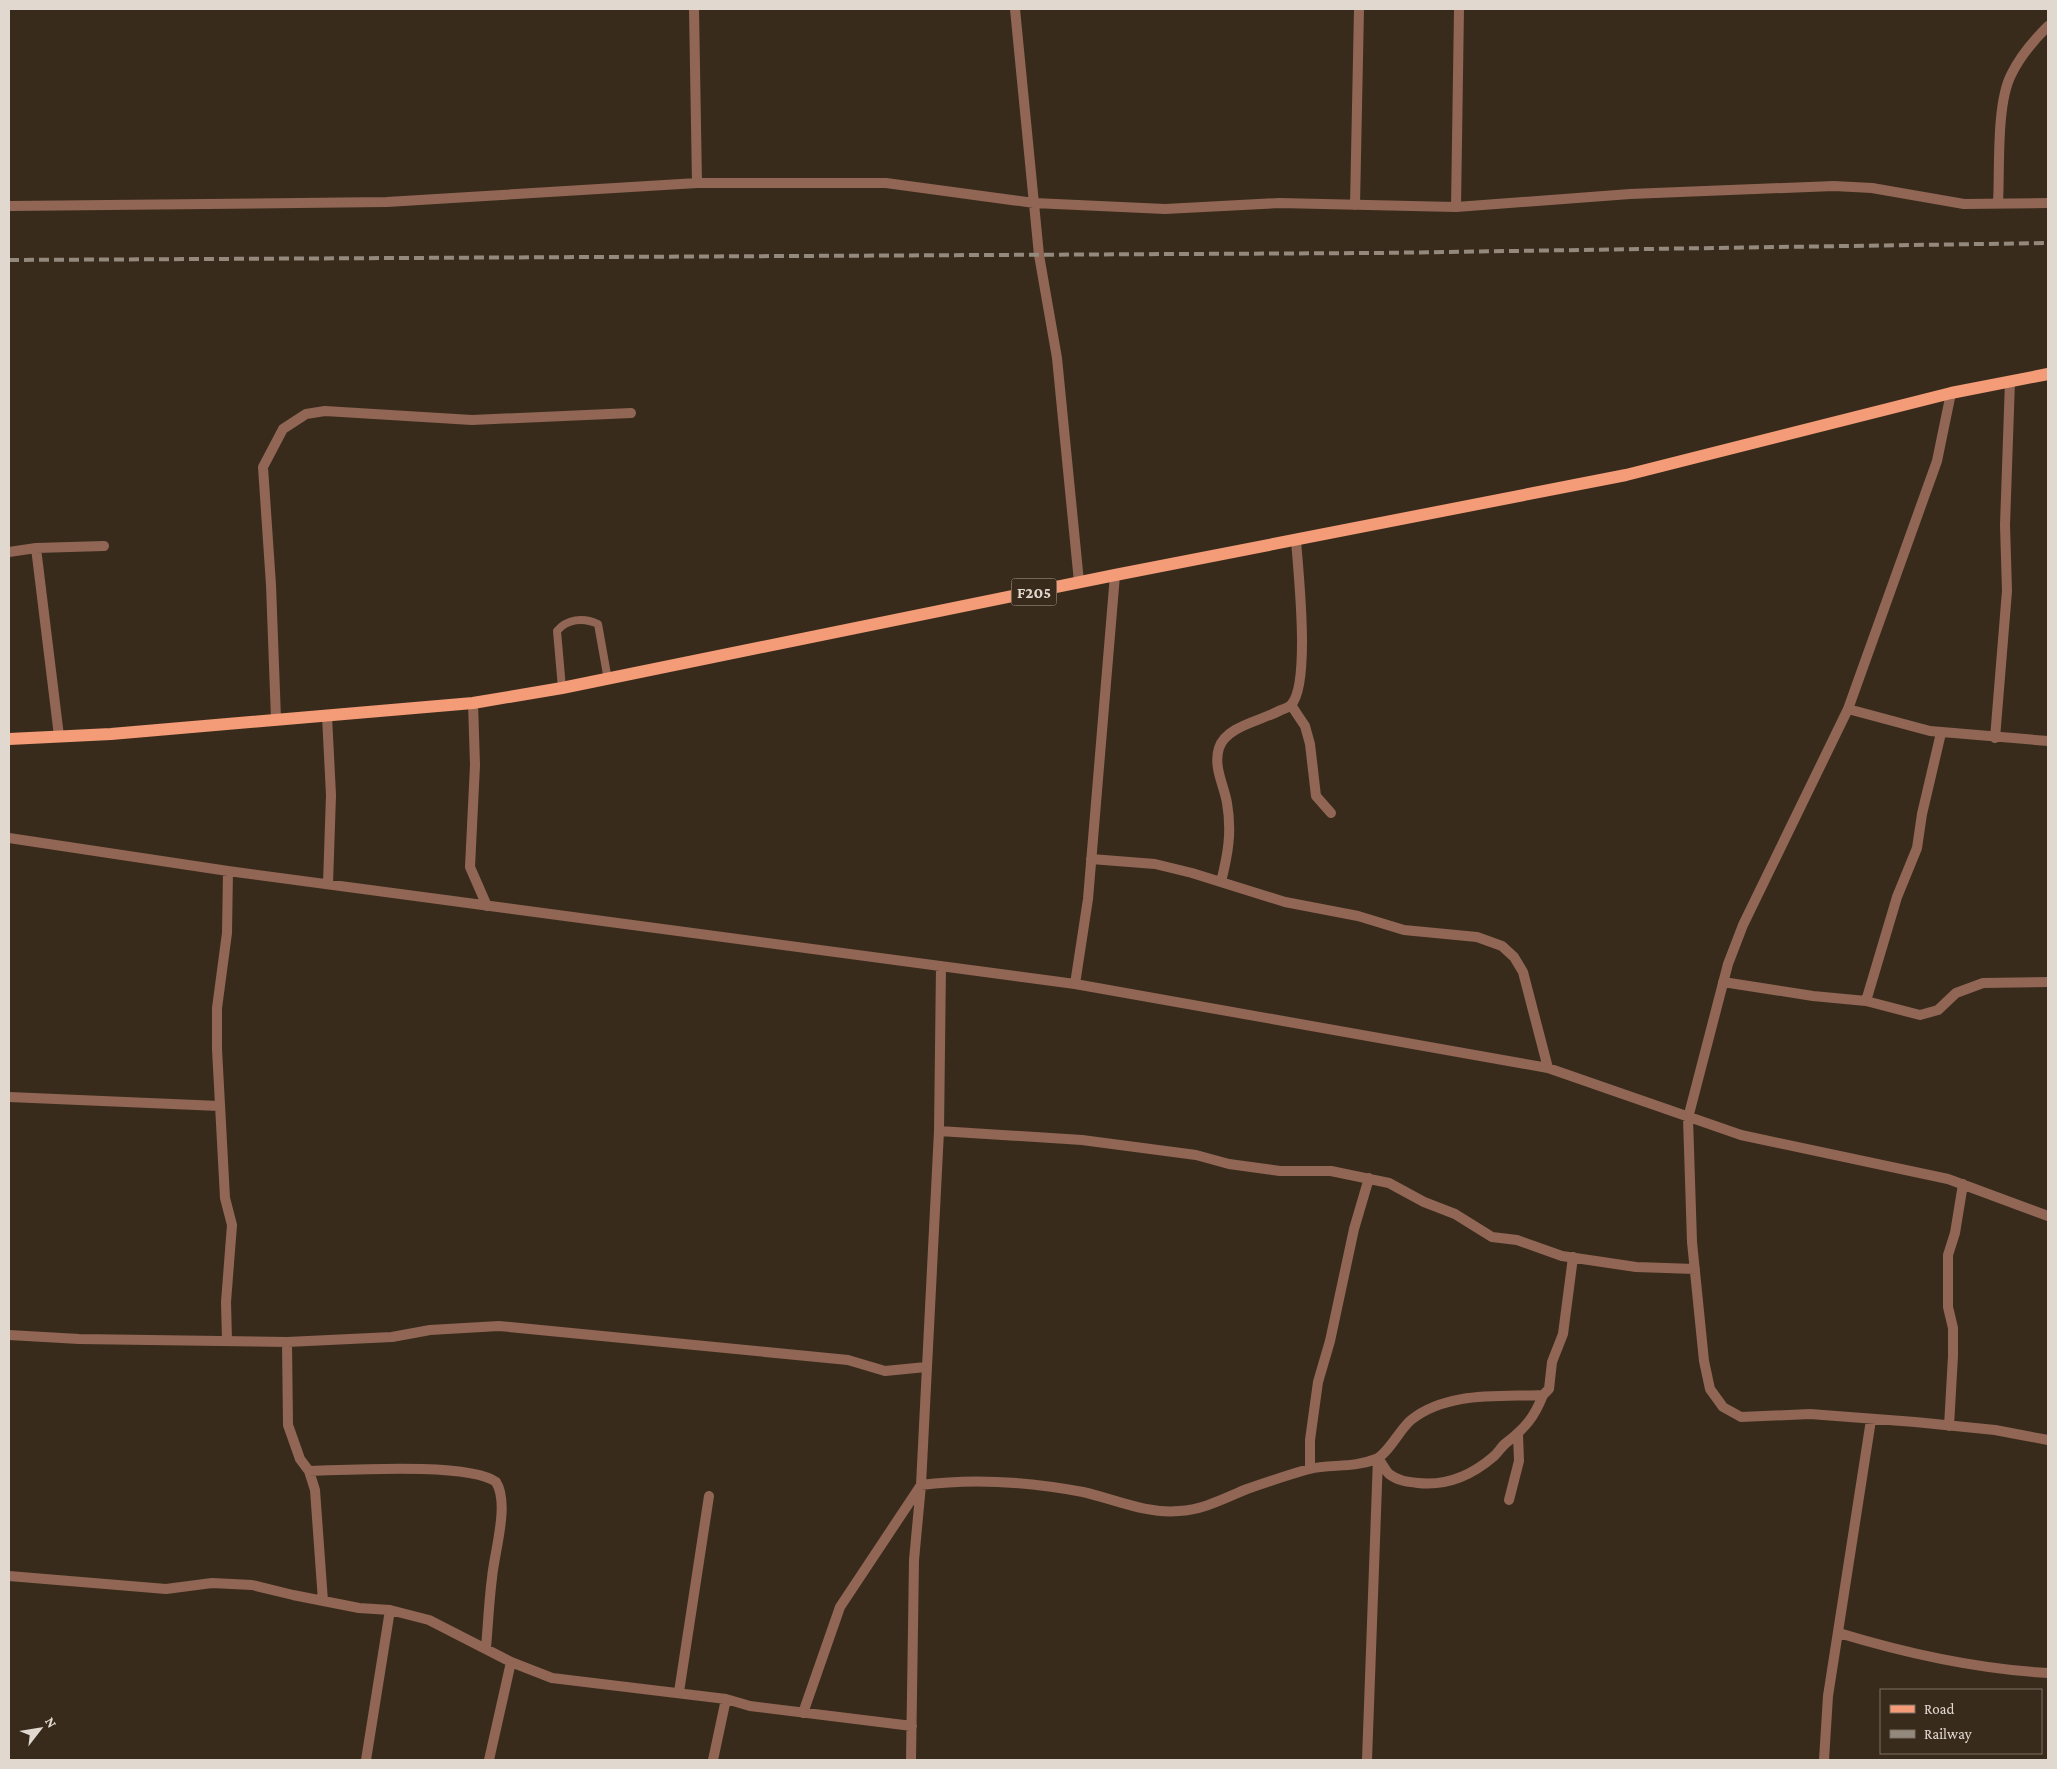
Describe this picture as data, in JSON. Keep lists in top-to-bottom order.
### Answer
{
  "streets": {
    "main road": ["F205"]
  },
  "legend": ["Road", "Railway"],
  "north": "top right"
}
